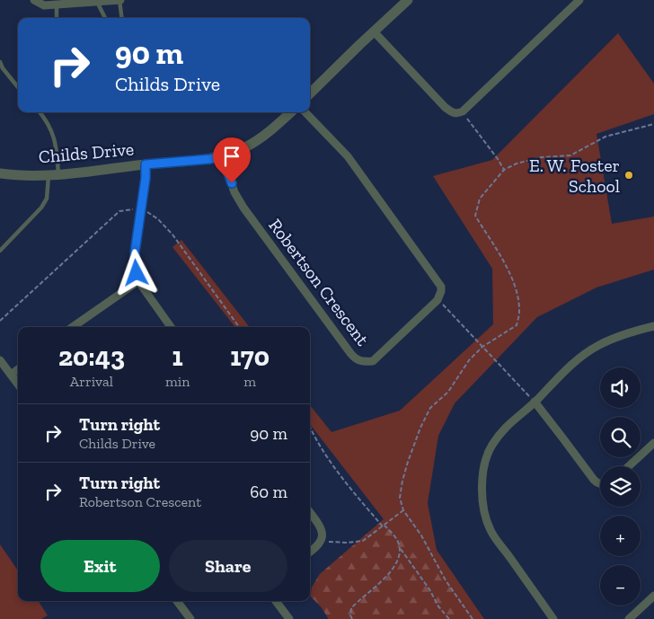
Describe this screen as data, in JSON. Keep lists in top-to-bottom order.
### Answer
{
  "streets": {
    "street": ["Childs Drive", "Robertson Crescent"]
  },
  "crossings": [
    ["Childs Drive", "Robertson Crescent"]
  ],
  "places": ["E. W. Foster School"],
  "page": {
    "turn": ["90 m", "Childs Drive"],
    "eta": [
      "20:43",
      "Arrival",
      "1",
      "min",
      "170",
      "m"
    ],
    "map_buttons": ["+", "−"],
    "list": [
      {
        "name": "Turn right",
        "note": "Childs Drive",
        "value": "90 m"
      },
      {
        "name": "Turn right",
        "note": "Robertson Crescent",
        "value": "60 m"
      }
    ],
    "buttons": ["Exit", "Share"]
  }
}
